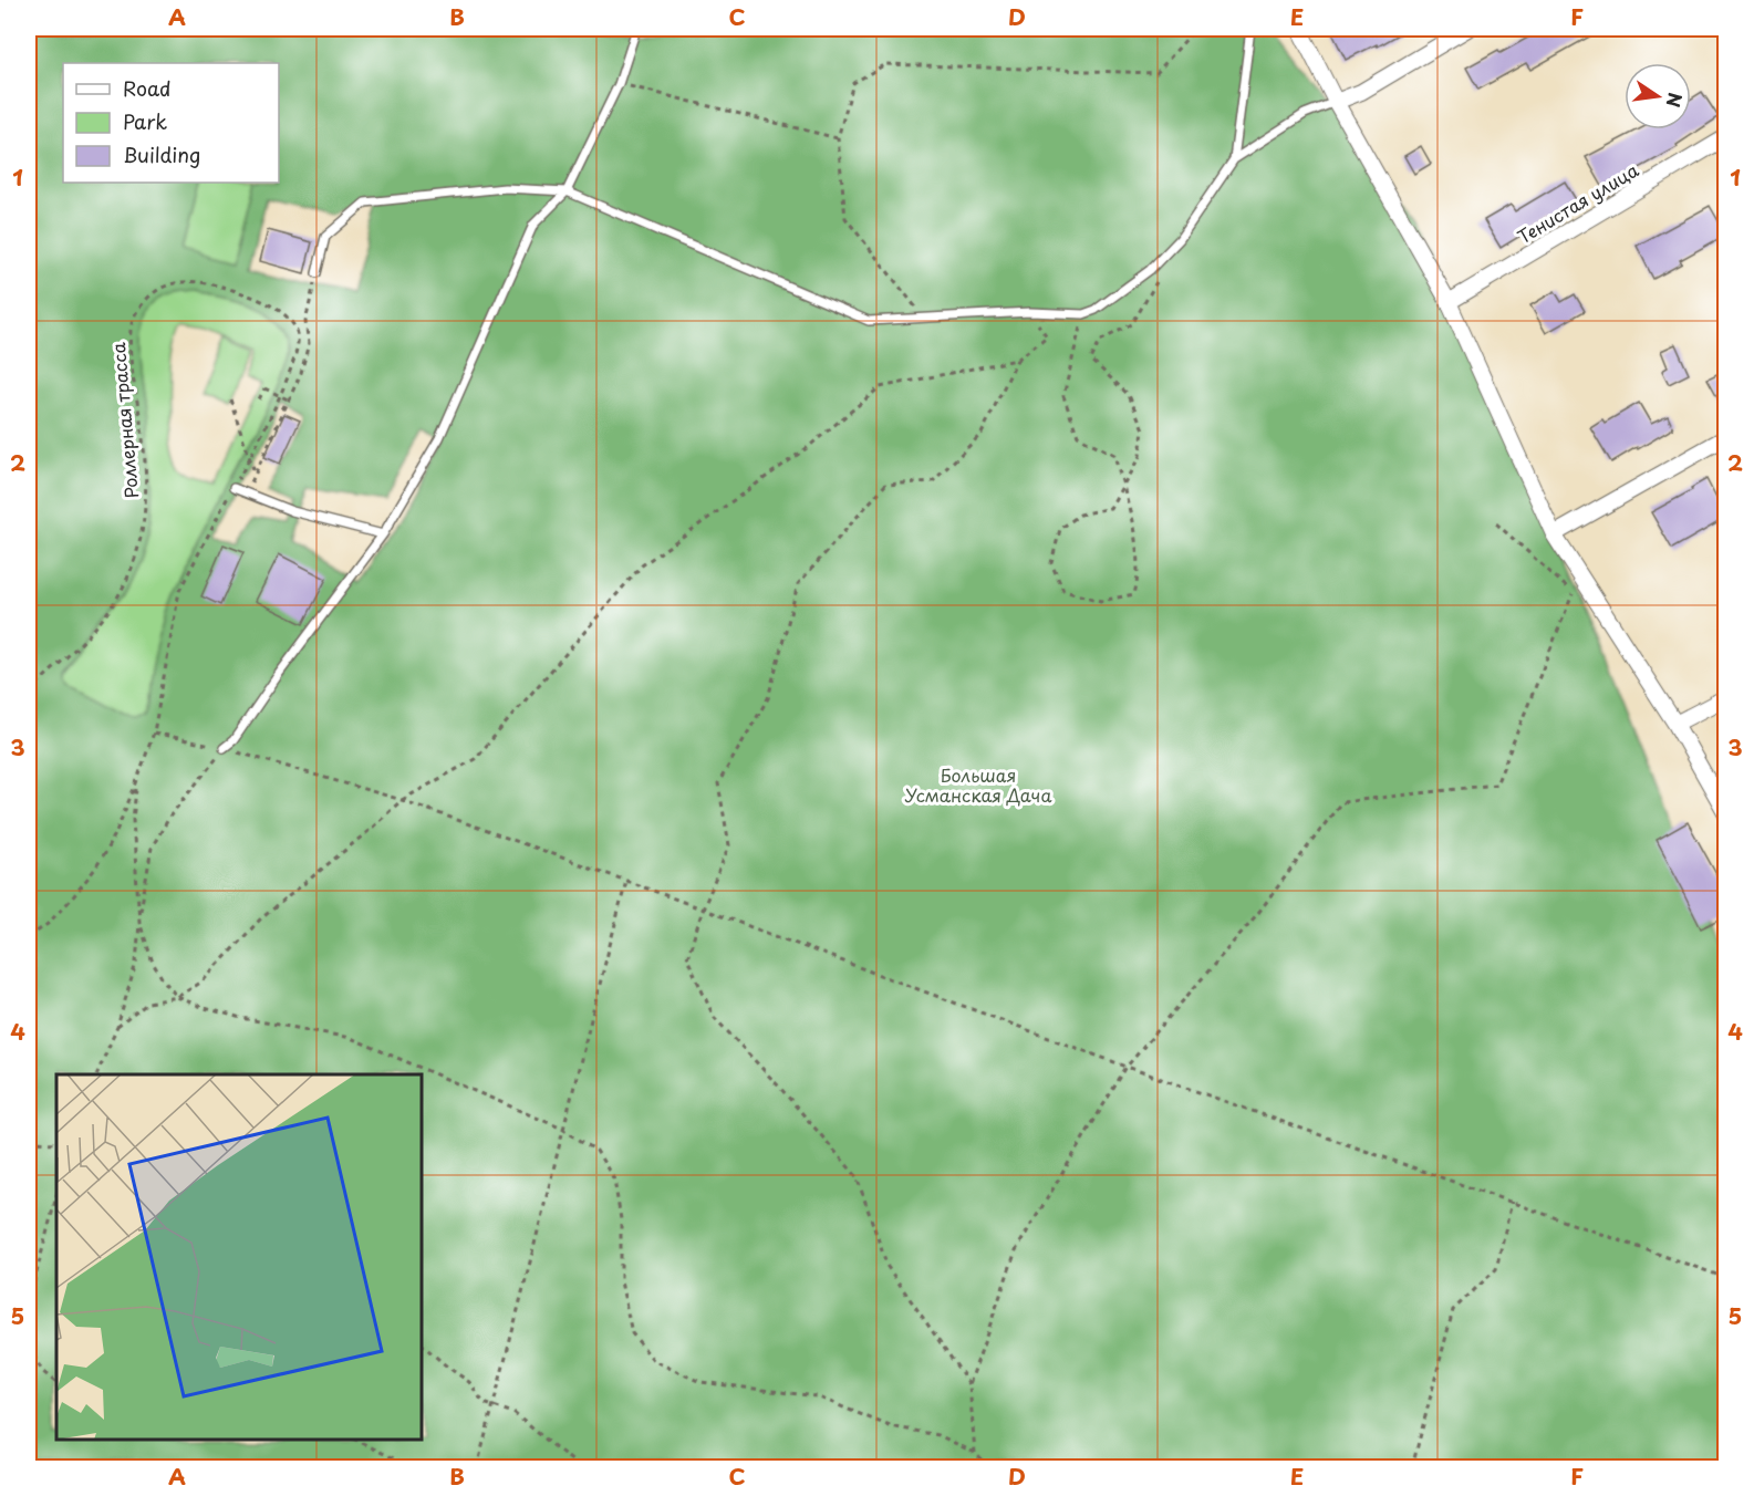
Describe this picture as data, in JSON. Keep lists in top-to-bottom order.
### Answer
{
  "streets": {
    "street": ["Тенистая улица"],
    "path": ["Роллерная трасса"]
  },
  "parks": ["Большая Усманская Дача"],
  "legend": ["Road", "Park", "Building"],
  "north": "right",
  "grid": {
    "columns": [
      "A",
      "B",
      "C",
      "D",
      "E",
      "F"
    ],
    "rows": [
      "1",
      "2",
      "3",
      "4",
      "5"
    ]
  }
}
